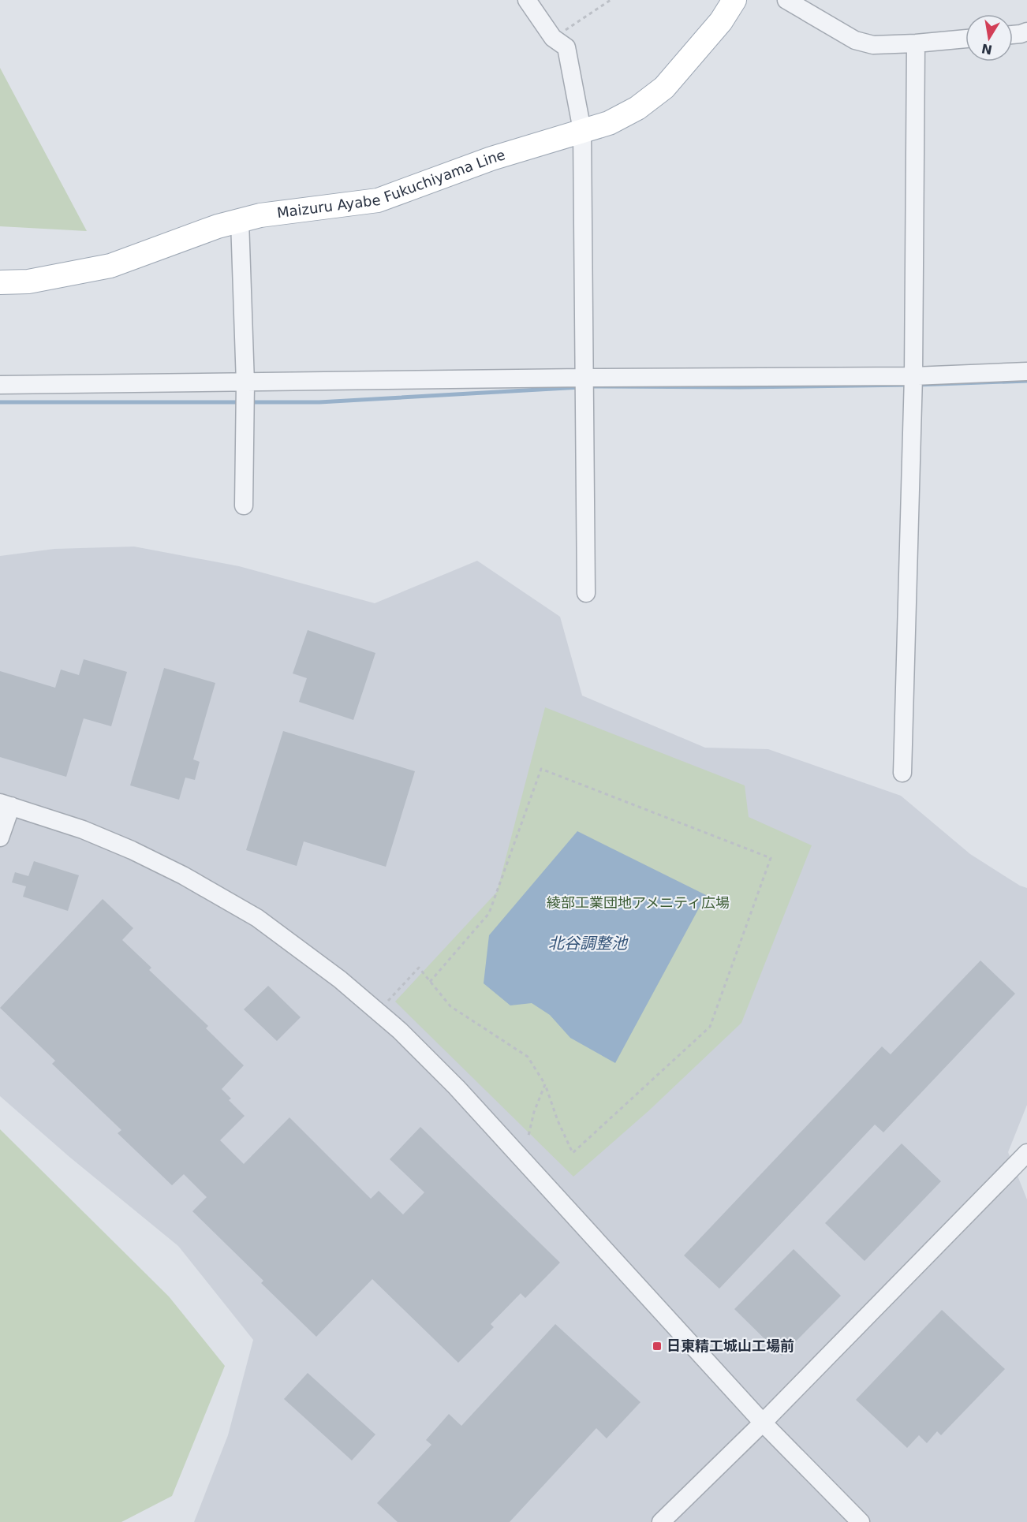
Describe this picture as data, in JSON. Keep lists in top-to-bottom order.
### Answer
{
  "streets": {
    "main road": ["Maizuru Ayabe Fukuchiyama Line"]
  },
  "water": ["北谷調整池"],
  "parks": ["綾部工業団地アメニティ広場"],
  "places": {
    "transit": ["日東精工城山工場前"]
  },
  "north": "bottom"
}
